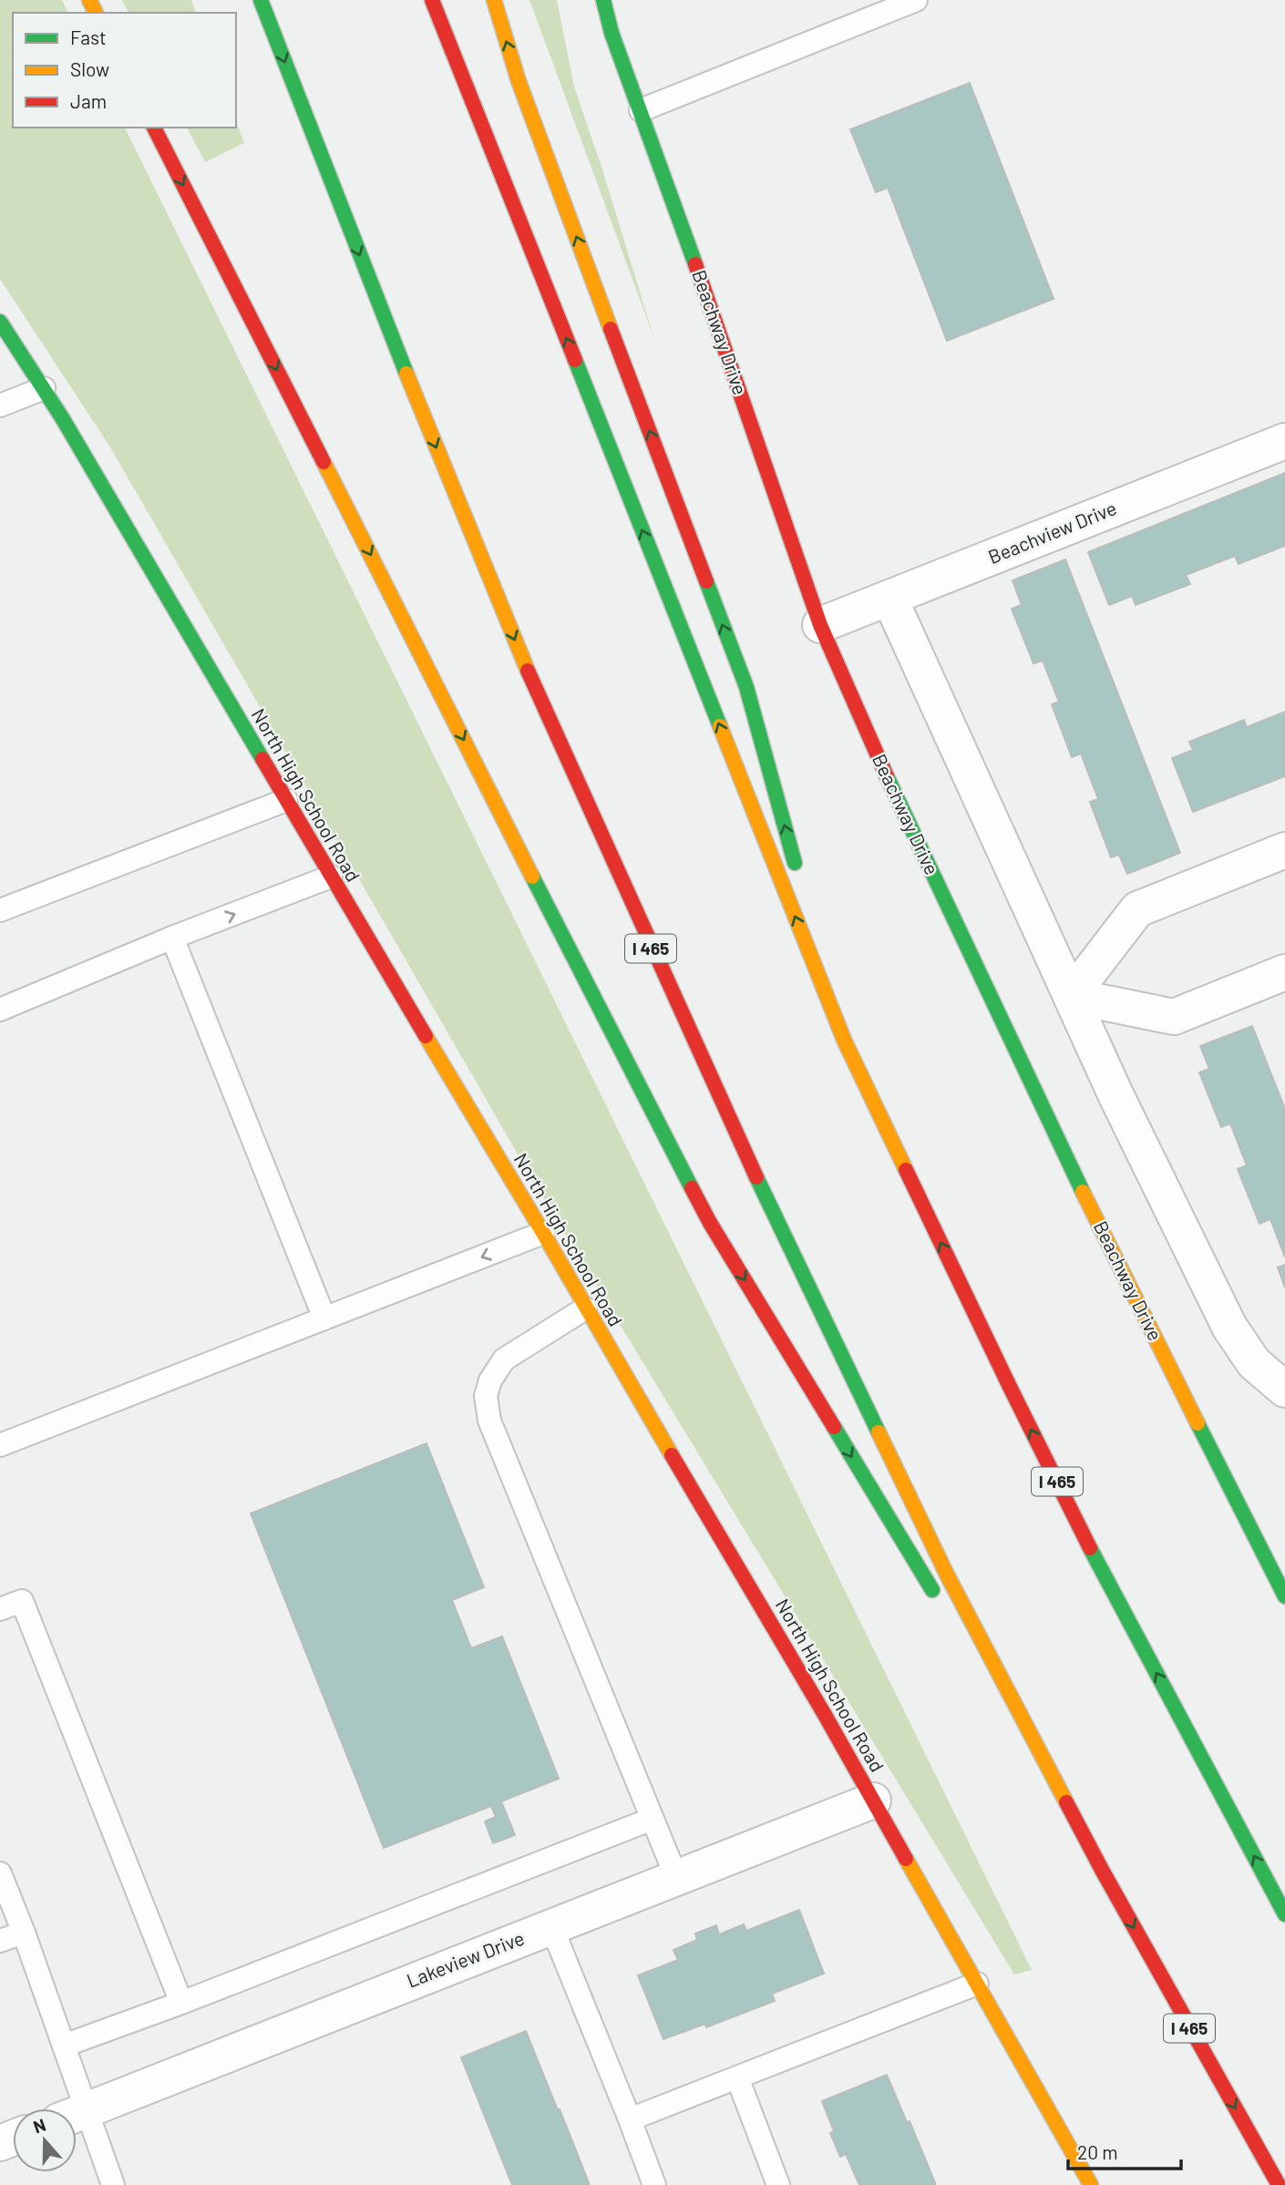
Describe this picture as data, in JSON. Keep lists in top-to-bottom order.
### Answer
{
  "streets": {
    "main road": ["Beachway Drive", "North High School Road", "I 465"],
    "street": ["Beachview Drive", "Lakeview Drive"]
  },
  "crossings": [
    ["Beachway Drive", "Beachview Drive"],
    ["North High School Road", "Lakeview Drive"]
  ],
  "legend": ["Fast", "Slow", "Jam"],
  "scale_bar": "20 m",
  "north": "top"
}
